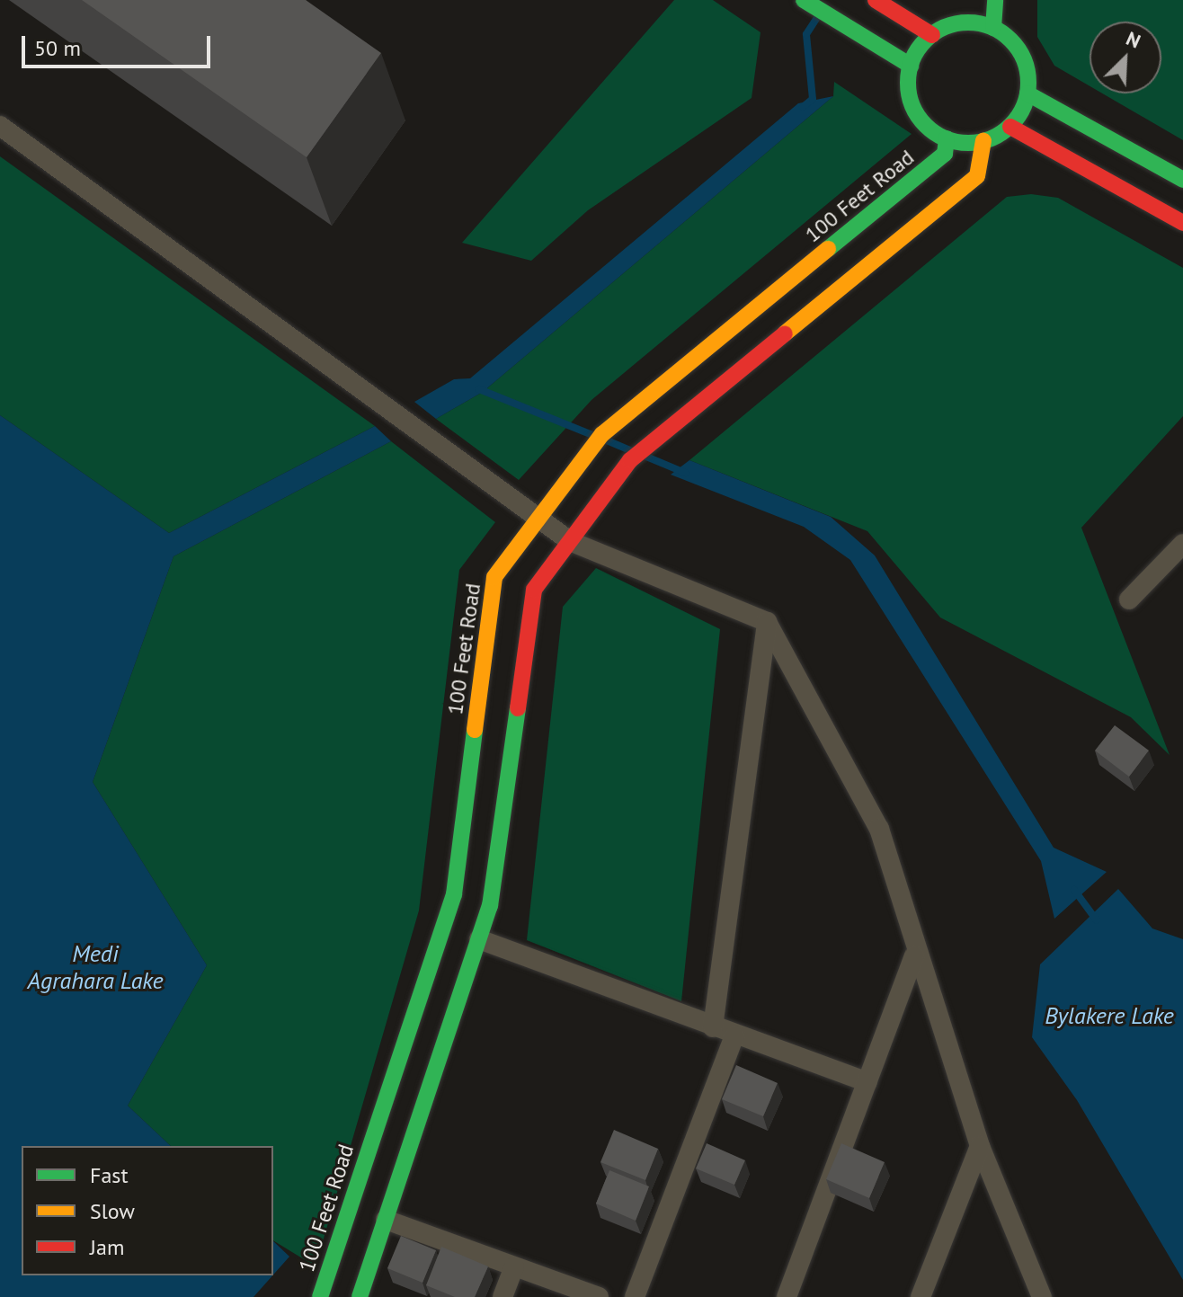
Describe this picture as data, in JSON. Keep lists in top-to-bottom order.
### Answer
{
  "streets": {
    "main road": ["100 Feet Road"]
  },
  "water": ["Medi Agrahara Lake", "Bylakere Lake"],
  "legend": ["Fast", "Slow", "Jam"],
  "scale_bar": "50 m",
  "north": "top right"
}
